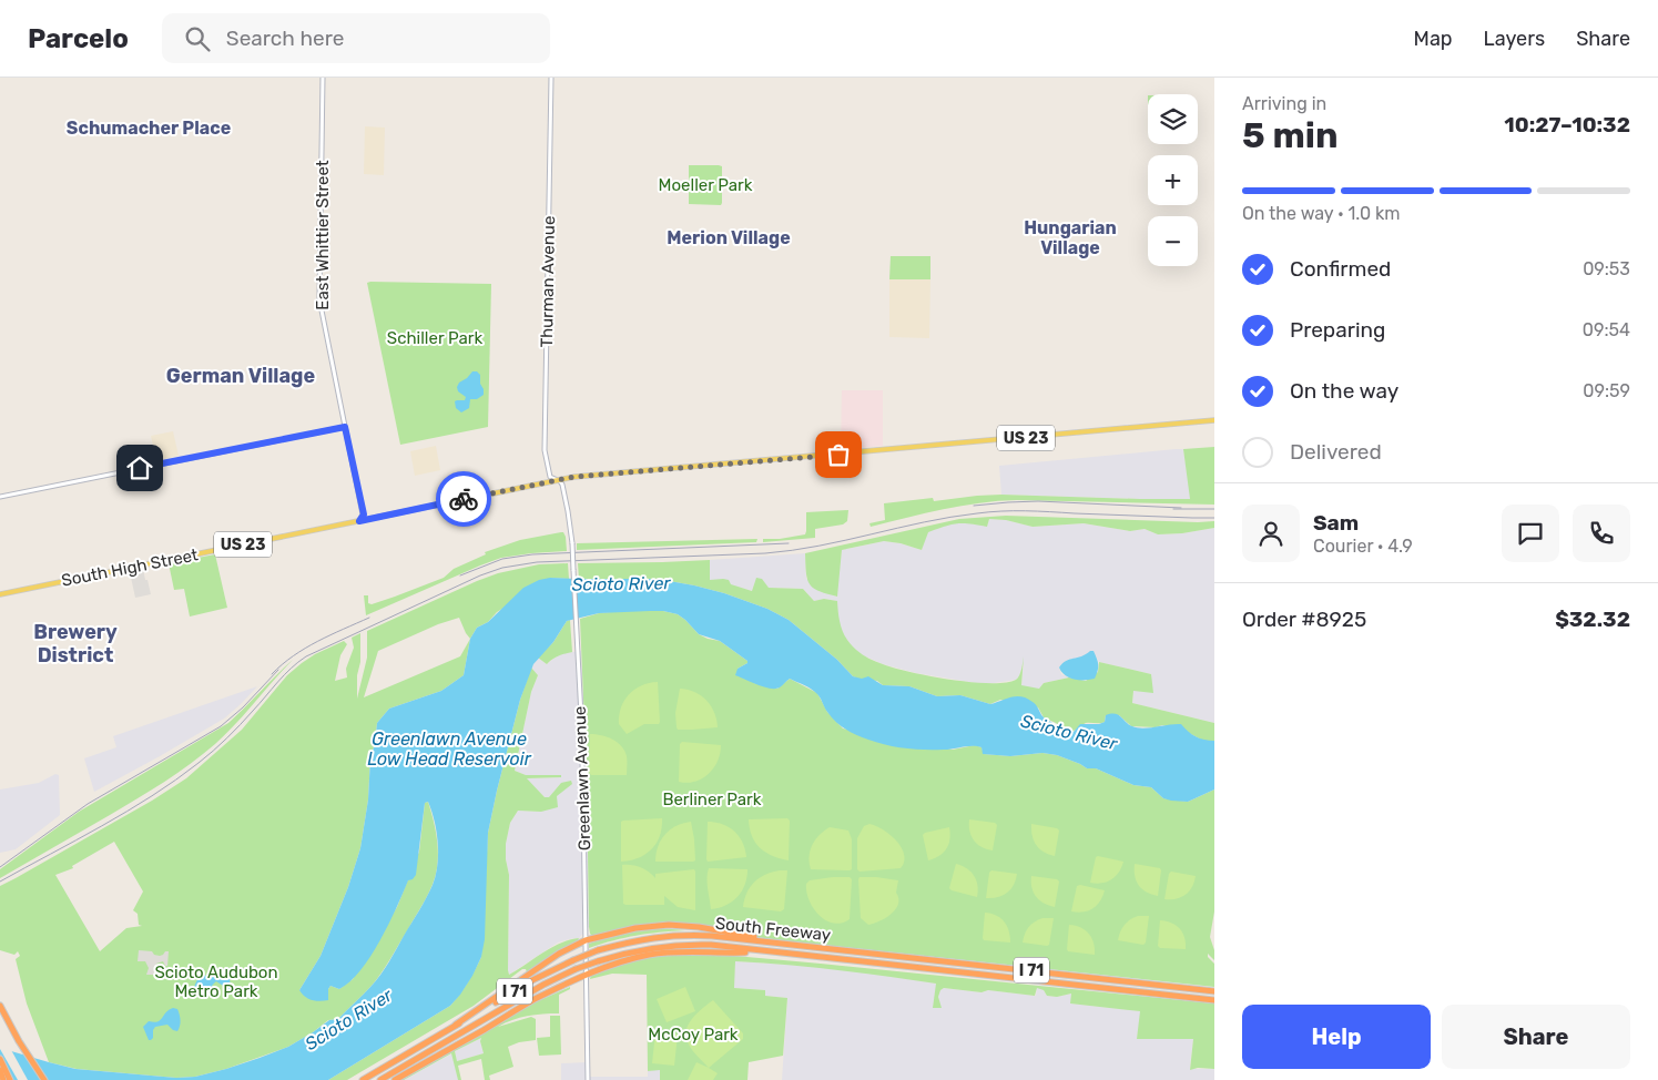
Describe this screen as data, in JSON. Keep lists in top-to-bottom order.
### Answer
{
  "streets": {
    "highway": ["South Freeway", "I 71"],
    "main road": ["US 23", "South High Street"],
    "street": ["East Whittier Street", "Thurman Avenue", "Greenlawn Avenue"]
  },
  "crossings": [
    ["East Whittier Street", "South High Street"],
    ["Thurman Avenue", "South High Street"],
    ["Thurman Avenue", "Greenlawn Avenue"],
    ["South High Street", "Greenlawn Avenue"]
  ],
  "districts": [
    "Schumacher Place",
    "Hungarian Village",
    "Merion Village",
    "German Village",
    "Brewery District"
  ],
  "water": ["Scioto River", "Greenlawn Avenue Low Head Reservoir"],
  "parks": [
    "Moeller Park",
    "Schiller Park",
    "Berliner Park",
    "Scioto Audubon Metro Park",
    "McCoy Park"
  ],
  "page": {
    "header": "Parcelo",
    "search": "Search here",
    "nav": ["Map", "Layers", "Share"],
    "heading": ["5 min", "Arriving in", "10:27–10:32"],
    "panel": [
      "Sam",
      "Courier · 4.9",
      "Order #8925",
      "$32.32"
    ],
    "map_buttons": ["+", "−"],
    "bar": "On the way · 1.0 km",
    "list": [
      ["Confirmed", "09:53"],
      ["Preparing", "09:54"],
      ["On the way", "09:59"],
      "Delivered"
    ],
    "buttons": ["Help", "Share"]
  }
}
